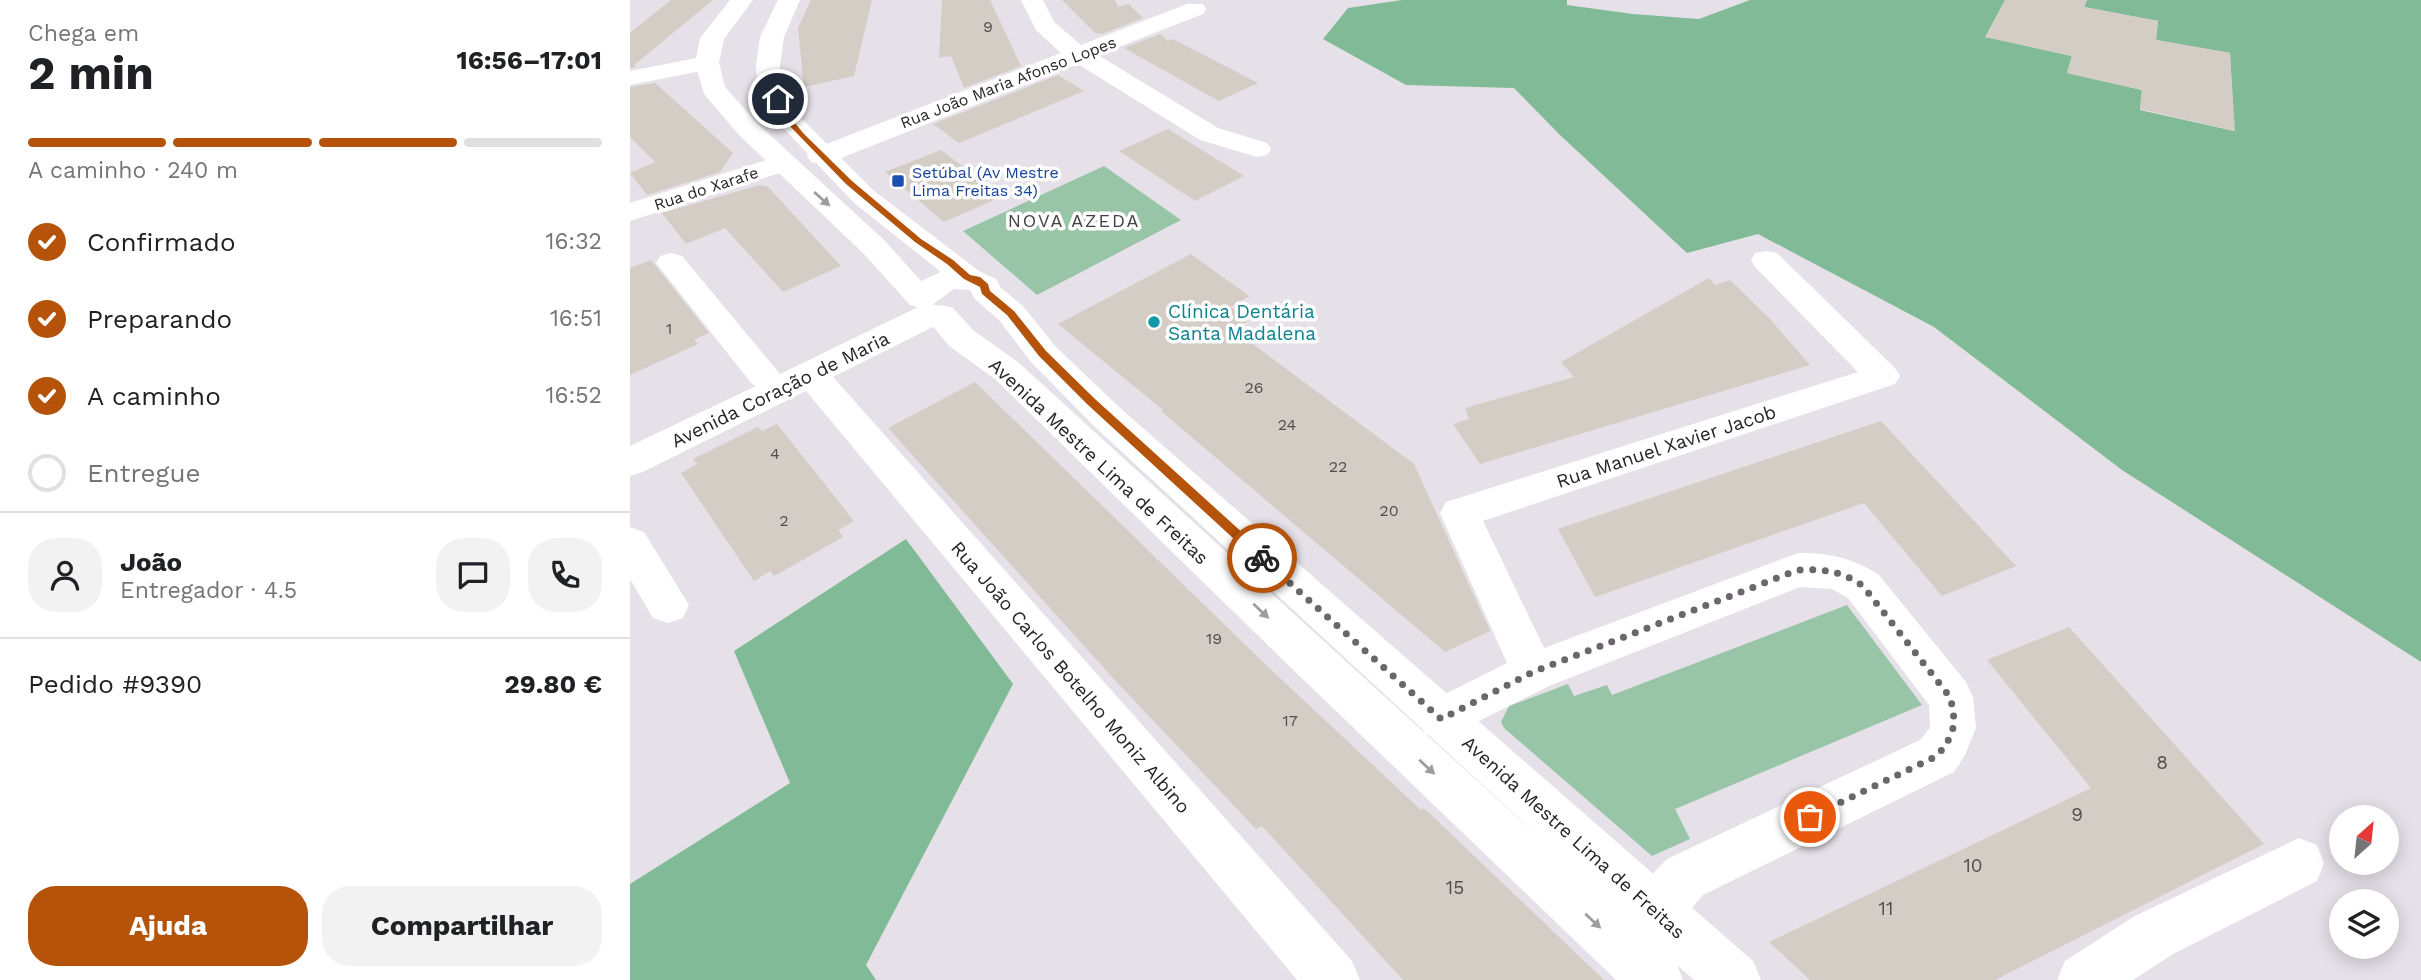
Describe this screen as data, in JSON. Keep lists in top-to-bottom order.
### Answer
{
  "streets": {
    "street": [
      "Rua João Maria Afonso Lopes",
      "Rua do Xarafe",
      "Avenida Coração de Maria",
      "Rua Manuel Xavier Jacob",
      "Avenida Mestre Lima de Freitas",
      "Rua João Carlos Botelho Moniz Albino"
    ]
  },
  "crossings": [
    ["Rua João Maria Afonso Lopes", "Avenida Mestre Lima de Freitas"],
    ["Rua do Xarafe", "Avenida Mestre Lima de Freitas"],
    ["Avenida Coração de Maria", "Avenida Mestre Lima de Freitas"],
    ["Avenida Coração de Maria", "Rua João Carlos Botelho Moniz Albino"]
  ],
  "districts": ["NOVA AZEDA"],
  "places": {
    "transit": ["Setúbal (Av Mestre Lima Freitas 34)"],
    "other": ["Clínica Dentária Santa Madalena"]
  },
  "house_numbers": [
    "9",
    "1",
    "26",
    "24",
    "4",
    "22",
    "20",
    "2",
    "19",
    "17",
    "8",
    "9",
    "10",
    "15",
    "11"
  ],
  "north": "top right",
  "page": {
    "heading": ["2 min", "Chega em", "16:56–17:01"],
    "panel": [
      "João",
      "Entregador · 4.5",
      "Pedido #9390",
      "29.80 €"
    ],
    "bar": "A caminho · 240 m",
    "list": [
      ["Confirmado", "16:32"],
      ["Preparando", "16:51"],
      ["A caminho", "16:52"],
      "Entregue"
    ],
    "buttons": ["Ajuda", "Compartilhar"]
  }
}
